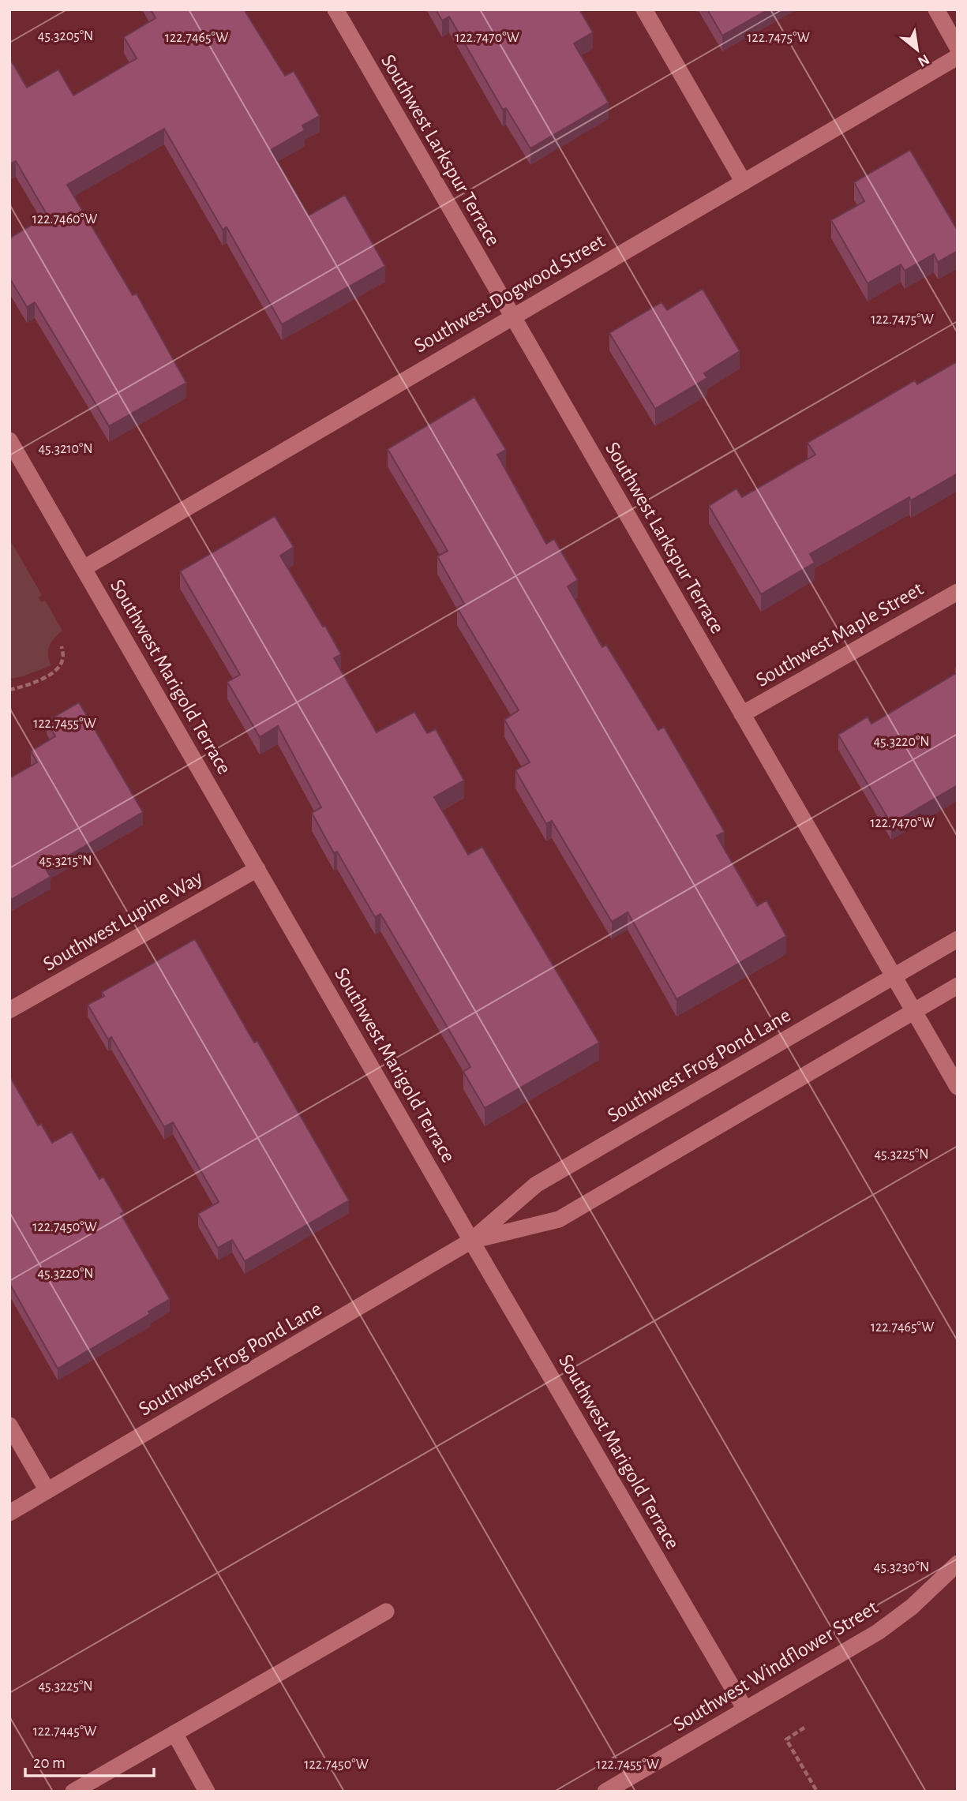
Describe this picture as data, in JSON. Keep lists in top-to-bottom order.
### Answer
{
  "streets": {
    "street": [
      "Southwest Larkspur Terrace",
      "Southwest Dogwood Street",
      "Southwest Maple Street",
      "Southwest Marigold Terrace",
      "Southwest Lupine Way",
      "Southwest Frog Pond Lane",
      "Southwest Windflower Street"
    ]
  },
  "crossings": [
    ["Southwest Larkspur Terrace", "Southwest Dogwood Street"],
    ["Southwest Larkspur Terrace", "Southwest Maple Street"],
    ["Southwest Larkspur Terrace", "Southwest Frog Pond Lane"],
    ["Southwest Dogwood Street", "Southwest Marigold Terrace"],
    ["Southwest Marigold Terrace", "Southwest Lupine Way"],
    ["Southwest Marigold Terrace", "Southwest Frog Pond Lane"],
    ["Southwest Marigold Terrace", "Southwest Windflower Street"]
  ],
  "scale_bar": "20 m",
  "north": "bottom right",
  "coordinates": [
    "45.3205°N",
    "122.7465°W",
    "122.7470°W",
    "122.7475°W",
    "122.7460°W",
    "45.3210°N",
    "122.7455°W",
    "45.3220°N",
    "45.3215°N",
    "45.3225°N",
    "122.7450°W",
    "45.3230°N",
    "122.7445°W"
  ]
}
